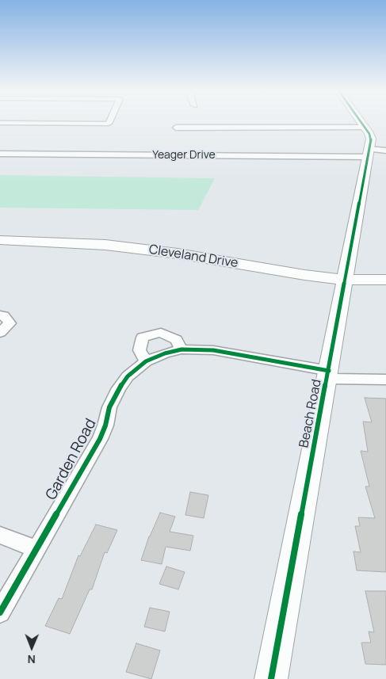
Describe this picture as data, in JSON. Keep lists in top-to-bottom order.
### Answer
{
  "streets": {
    "street": [
      "Yeager Drive",
      "Cleveland Drive",
      "Beach Road",
      "Garden Road"
    ]
  },
  "crossings": [
    ["Yeager Drive", "Beach Road"],
    ["Cleveland Drive", "Beach Road"],
    ["Beach Road", "Garden Road"]
  ],
  "north": "bottom"
}
